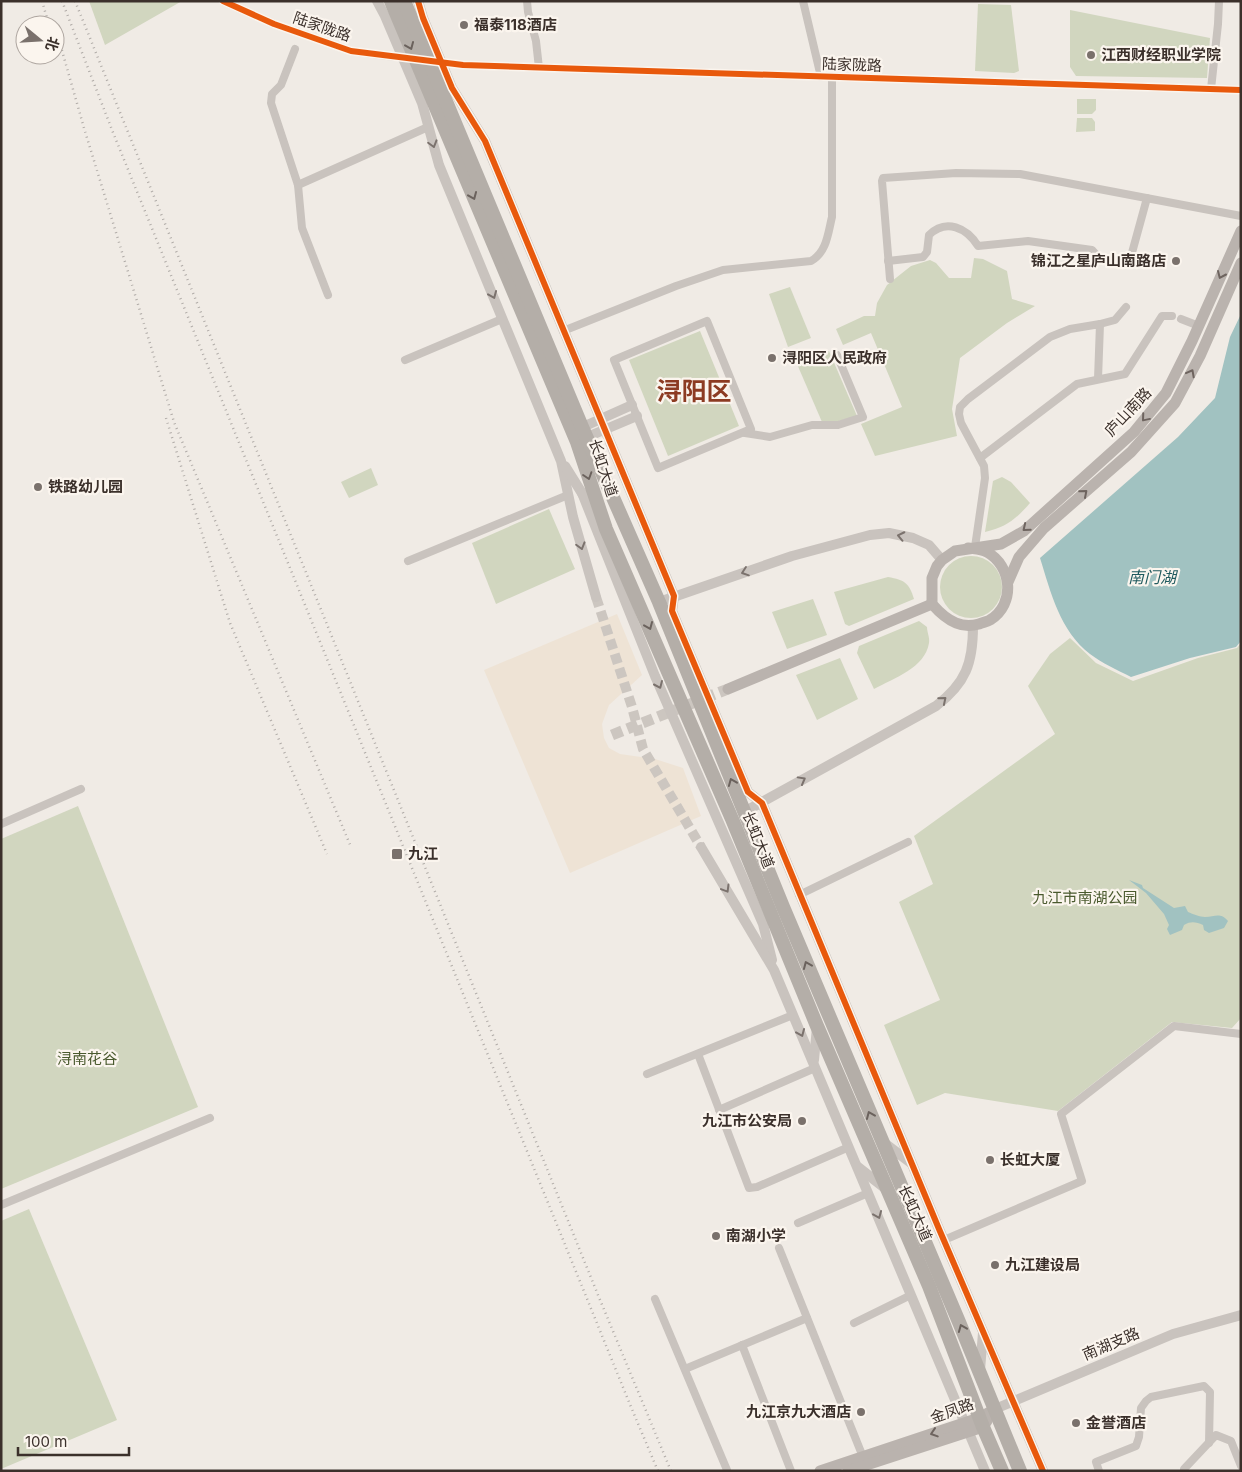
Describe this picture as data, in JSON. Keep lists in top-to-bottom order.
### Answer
{
  "streets": {
    "highway": ["长虹大道"],
    "main road": ["庐山南路", "金凤路"],
    "street": ["陆家陇路", "南湖支路"]
  },
  "crossings": [
    ["长虹大道", "南湖支路"],
    ["长虹大道", "金凤路"],
    ["南湖支路", "金凤路"]
  ],
  "districts": ["浔阳区"],
  "water": ["南门湖"],
  "parks": ["九江市南湖公园", "浔南花谷"],
  "places": {
    "other": [
      "福泰118酒店",
      "江西财经职业学院",
      "锦江之星庐山南路店",
      "浔阳区人民政府",
      "铁路幼儿园",
      "九江市公安局",
      "长虹大厦",
      "南湖小学",
      "九江建设局",
      "九江京九大酒店",
      "金誉酒店"
    ],
    "transit": ["九江"]
  },
  "scale_bar": "100 m",
  "north": "right"
}
